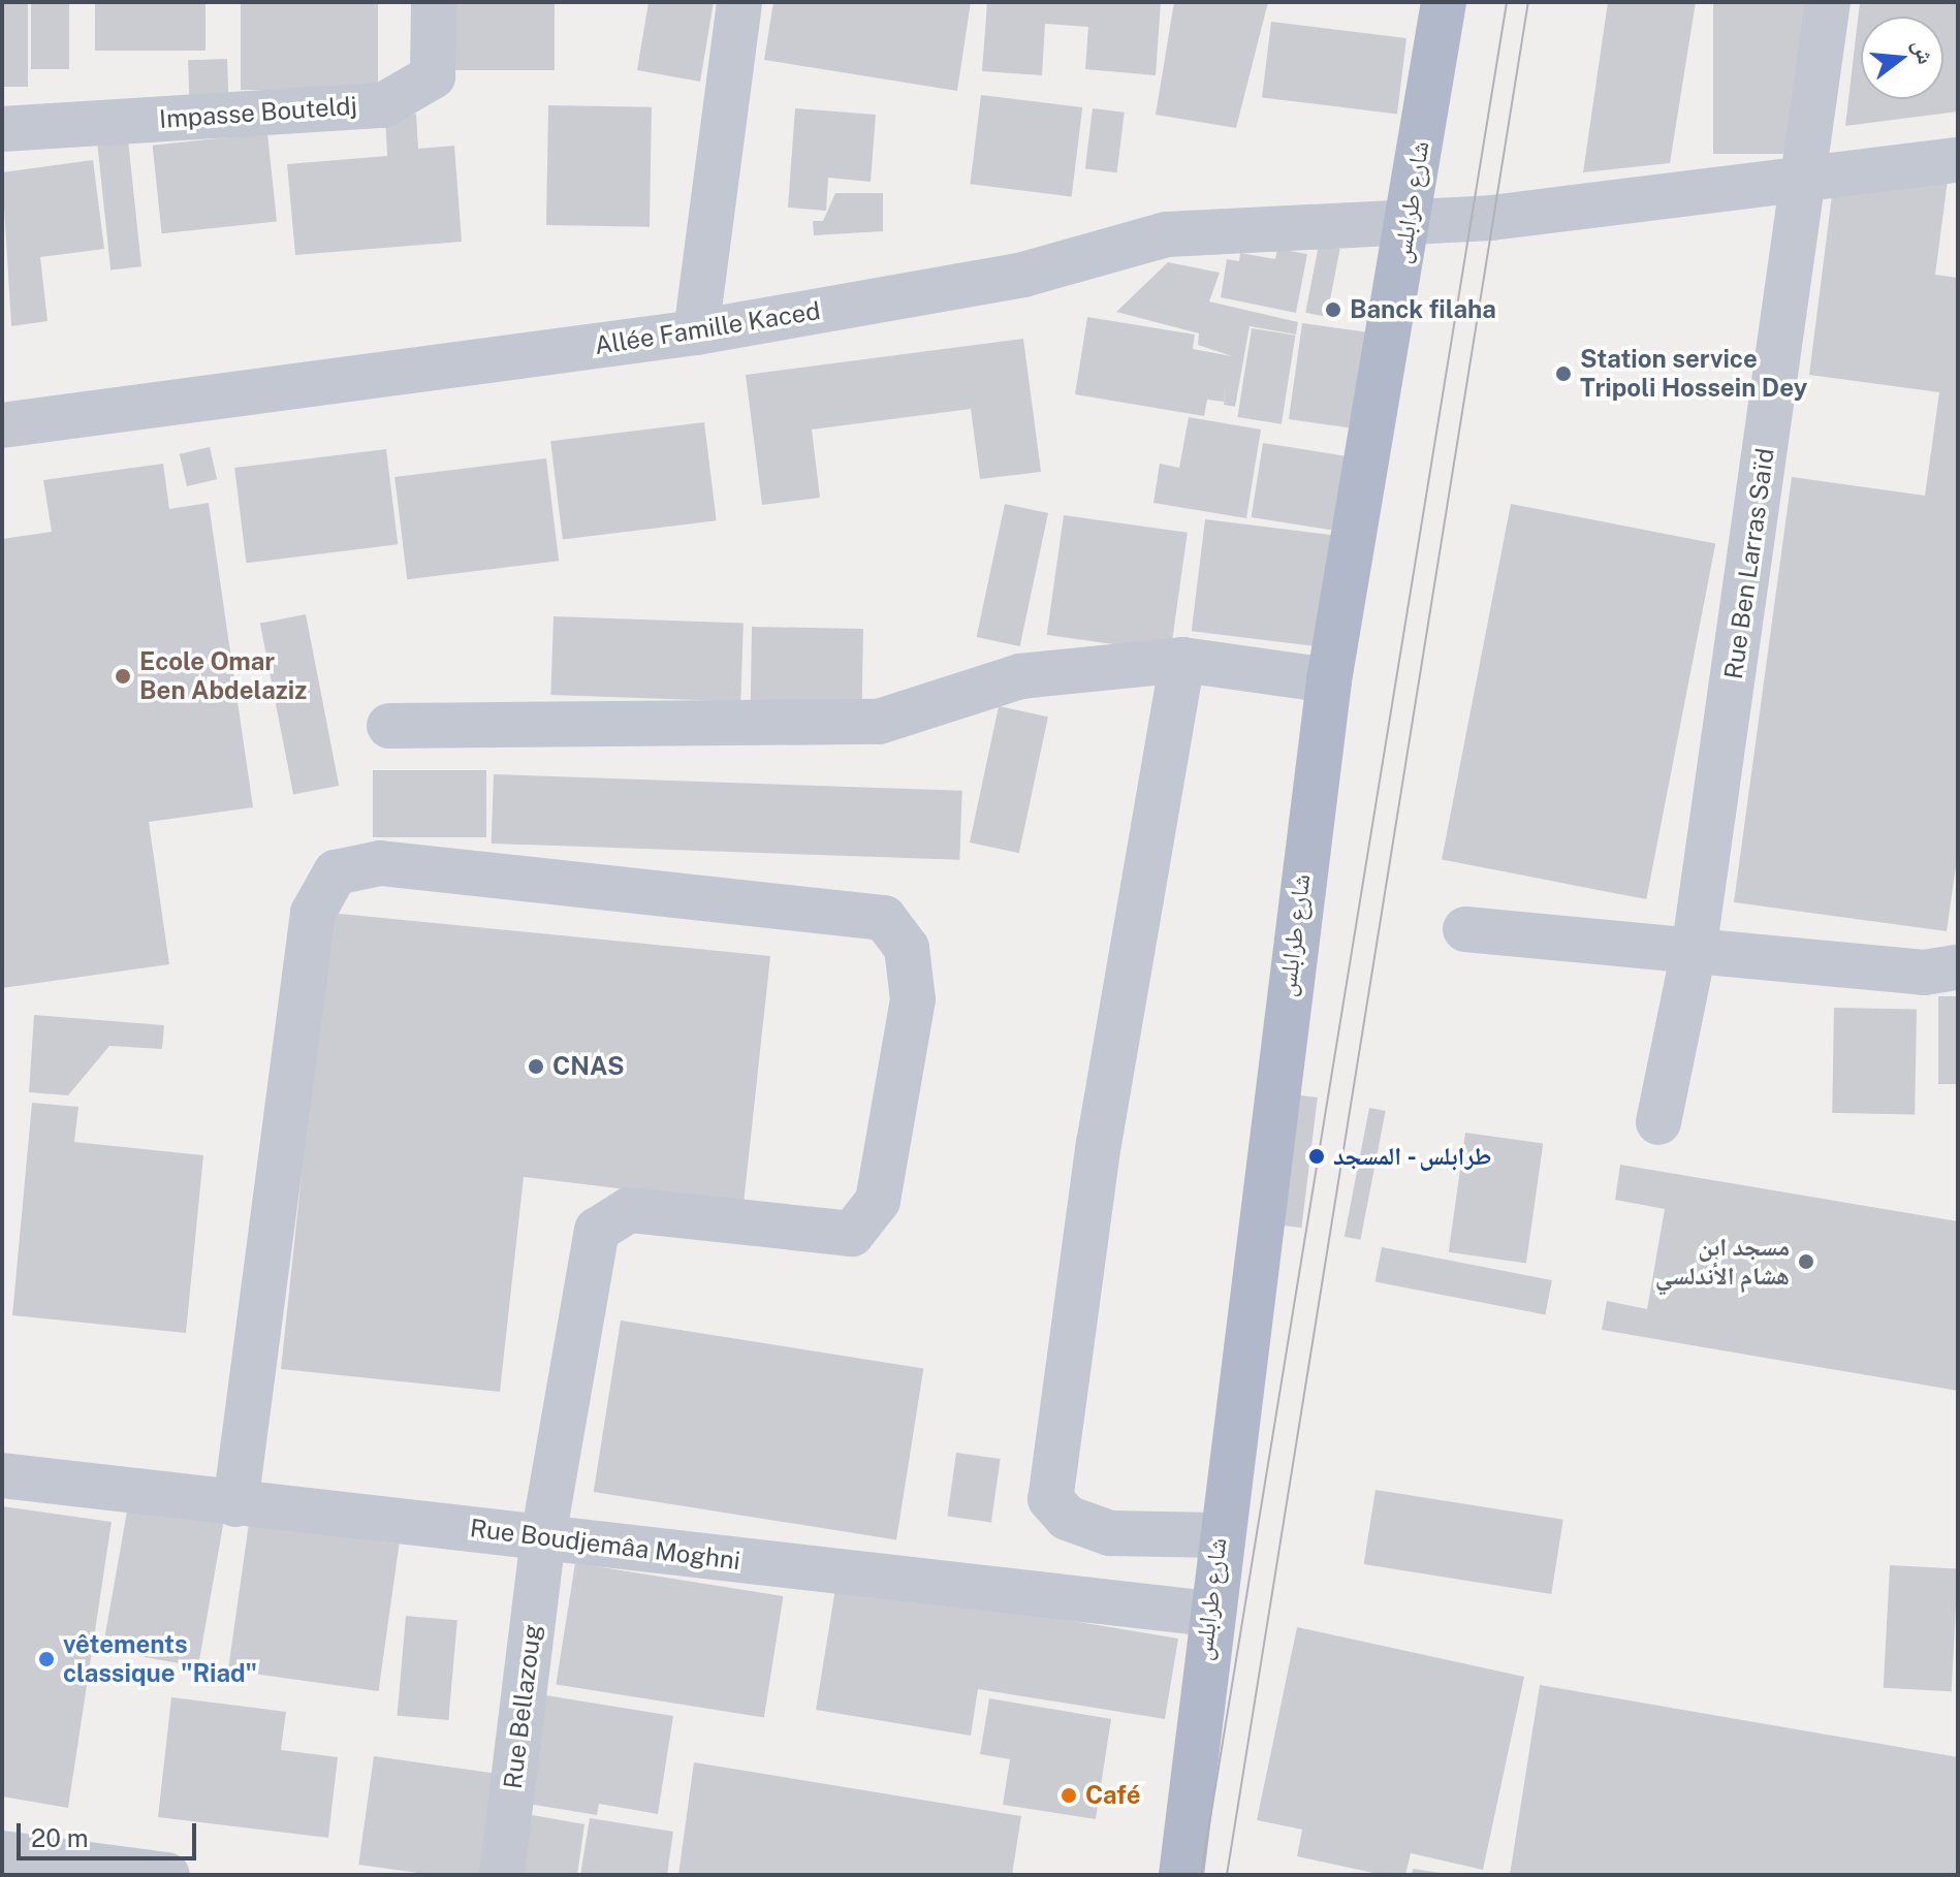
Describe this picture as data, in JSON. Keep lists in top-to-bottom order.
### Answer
{
  "streets": {
    "main road": ["شارع طرابلس"],
    "street": [
      "Impasse Bouteldj",
      "Allée Famille Kaced",
      "Rue Ben Larras Saïd",
      "Rue Boudjemâa Moghni",
      "Rue Bellazoug"
    ]
  },
  "crossings": [
    ["شارع طرابلس", "Allée Famille Kaced"],
    ["شارع طرابلس", "Rue Boudjemâa Moghni"],
    ["Allée Famille Kaced", "Rue Ben Larras Saïd"],
    ["Rue Boudjemâa Moghni", "Rue Bellazoug"]
  ],
  "places": [
    "Banck filaha",
    "Station service Tripoli Hossein Dey",
    "Ecole Omar Ben Abdelaziz",
    "CNAS",
    "طرابلس - المسجد",
    "مسجد ابن هشام الأندلسي",
    "vêtements classique \"Riad\"",
    "Café"
  ],
  "scale_bar": "20 m",
  "north": "right"
}
